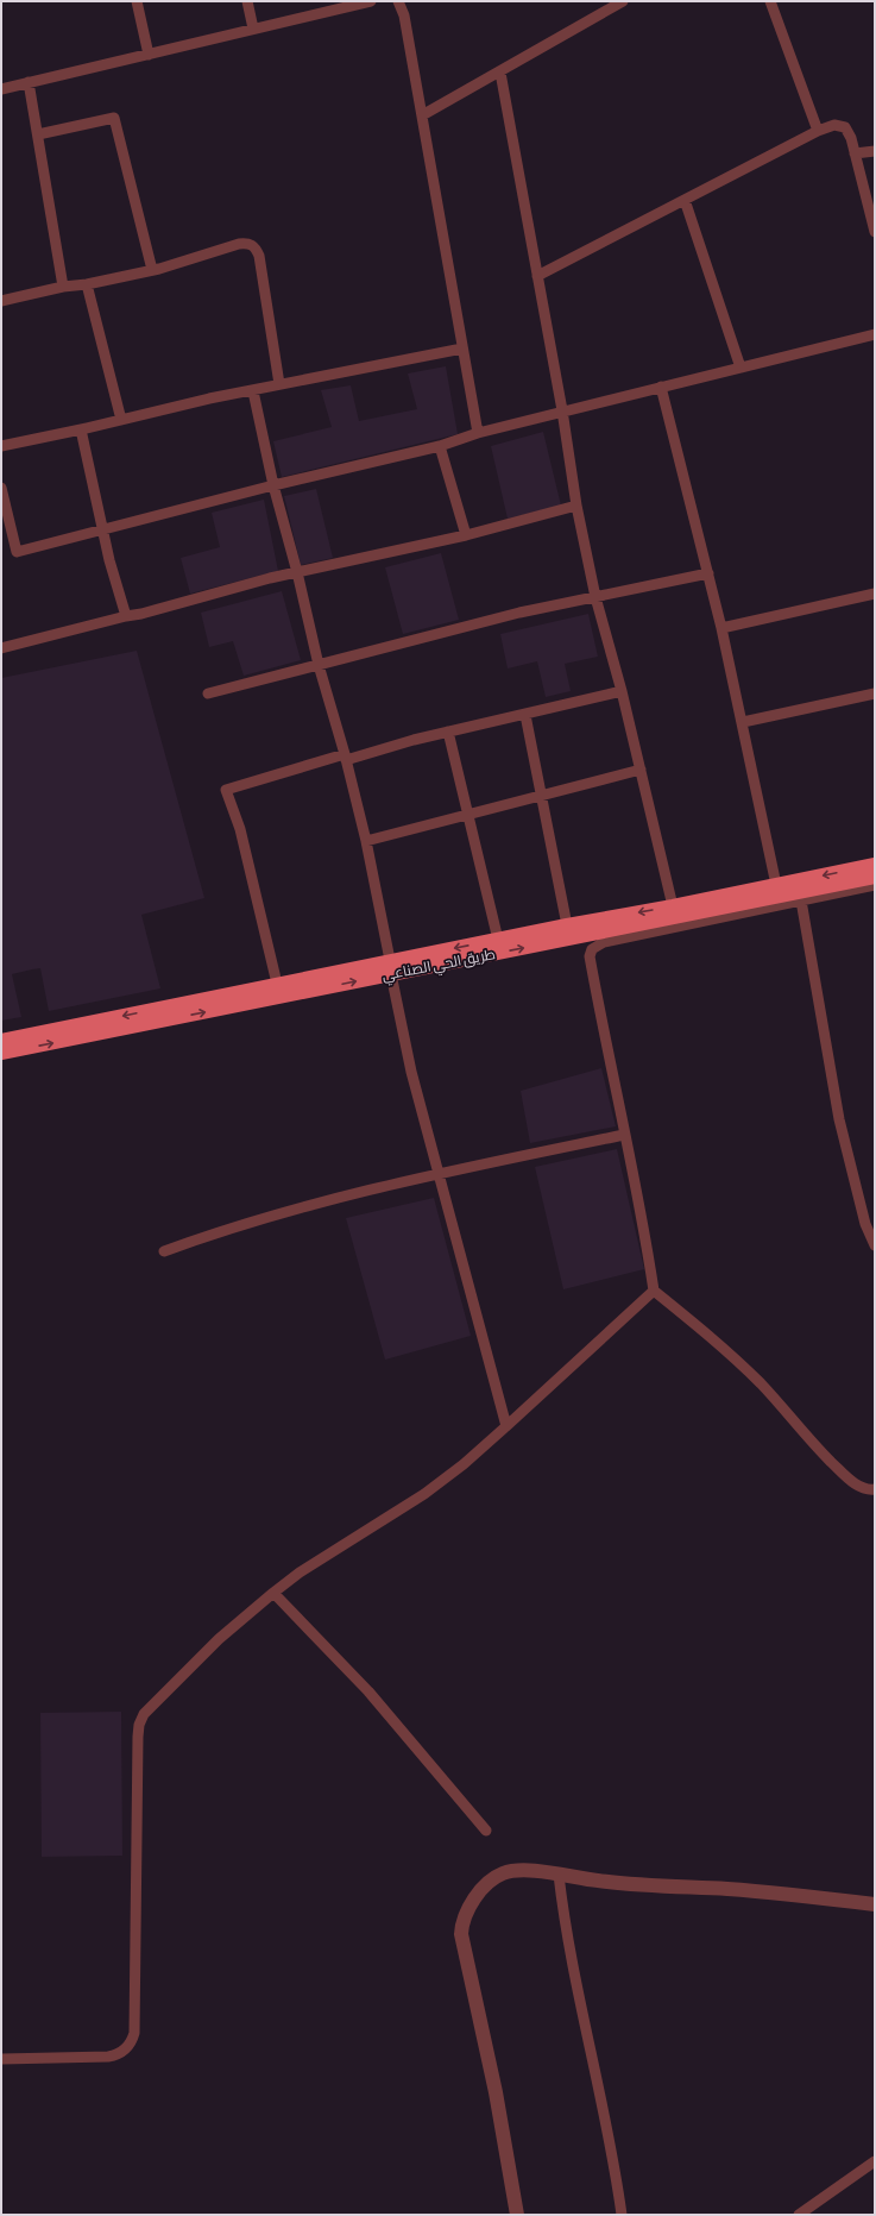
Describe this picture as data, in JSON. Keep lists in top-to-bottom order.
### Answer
{
  "streets": {
    "highway": ["طريق الحي الصناعي"]
  }
}
